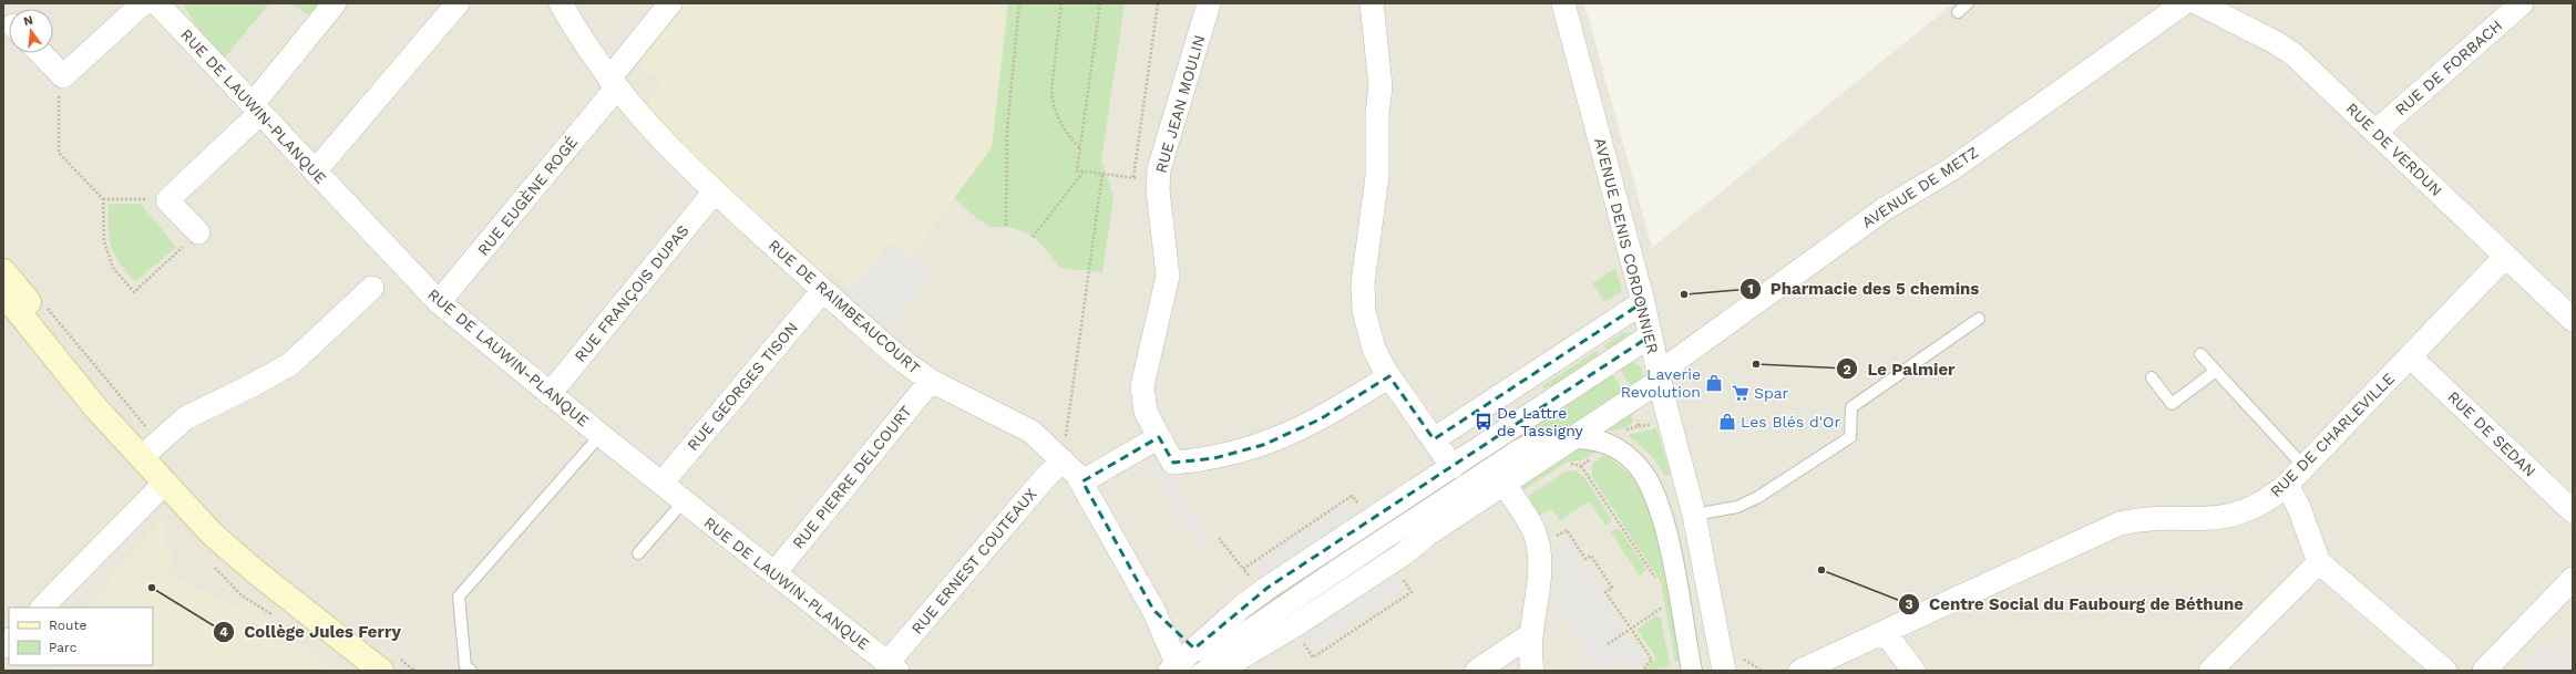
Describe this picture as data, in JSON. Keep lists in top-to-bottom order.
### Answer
{
  "streets": {
    "street": [
      "RUE DE FORBACH",
      "RUE JEAN MOULIN",
      "RUE DE LAUWIN-PLANQUE",
      "RUE DE VERDUN",
      "AVENUE DE METZ",
      "RUE EUGÈNE ROGÉ",
      "AVENUE DENIS CORDONNIER",
      "RUE FRANÇOIS DUPAS",
      "RUE DE RAIMBEAUCOURT",
      "RUE GEORGES TISON",
      "RUE DE SEDAN",
      "RUE DE CHARLEVILLE",
      "RUE PIERRE DELCOURT",
      "RUE ERNEST COUTEAUX"
    ]
  },
  "crossings": [
    ["RUE DE FORBACH", "RUE DE VERDUN"],
    ["RUE DE LAUWIN-PLANQUE", "RUE EUGÈNE ROGÉ"],
    ["RUE DE LAUWIN-PLANQUE", "RUE FRANÇOIS DUPAS"],
    ["RUE DE LAUWIN-PLANQUE", "RUE GEORGES TISON"],
    ["RUE DE LAUWIN-PLANQUE", "RUE PIERRE DELCOURT"],
    ["RUE DE LAUWIN-PLANQUE", "RUE ERNEST COUTEAUX"],
    ["RUE DE VERDUN", "RUE DE CHARLEVILLE"],
    ["AVENUE DE METZ", "AVENUE DENIS CORDONNIER"],
    ["AVENUE DE METZ", "RUE DE RAIMBEAUCOURT"],
    ["RUE EUGÈNE ROGÉ", "RUE DE RAIMBEAUCOURT"],
    ["RUE FRANÇOIS DUPAS", "RUE DE RAIMBEAUCOURT"],
    ["RUE DE RAIMBEAUCOURT", "RUE GEORGES TISON"],
    ["RUE DE RAIMBEAUCOURT", "RUE PIERRE DELCOURT"],
    ["RUE DE RAIMBEAUCOURT", "RUE ERNEST COUTEAUX"],
    ["RUE DE SEDAN", "RUE DE CHARLEVILLE"]
  ],
  "places": {
    "other": [
      "Pharmacie des 5 chemins",
      "Le Palmier",
      "Centre Social du Faubourg de Béthune",
      "Collège Jules Ferry"
    ],
    "shop": ["Laverie Revolution", "Les Blés d'Or"],
    "supermarket": ["Spar"],
    "bus stop": ["De Lattre de Tassigny"]
  },
  "legend": ["Route", "Parc"],
  "north": "top"
}
